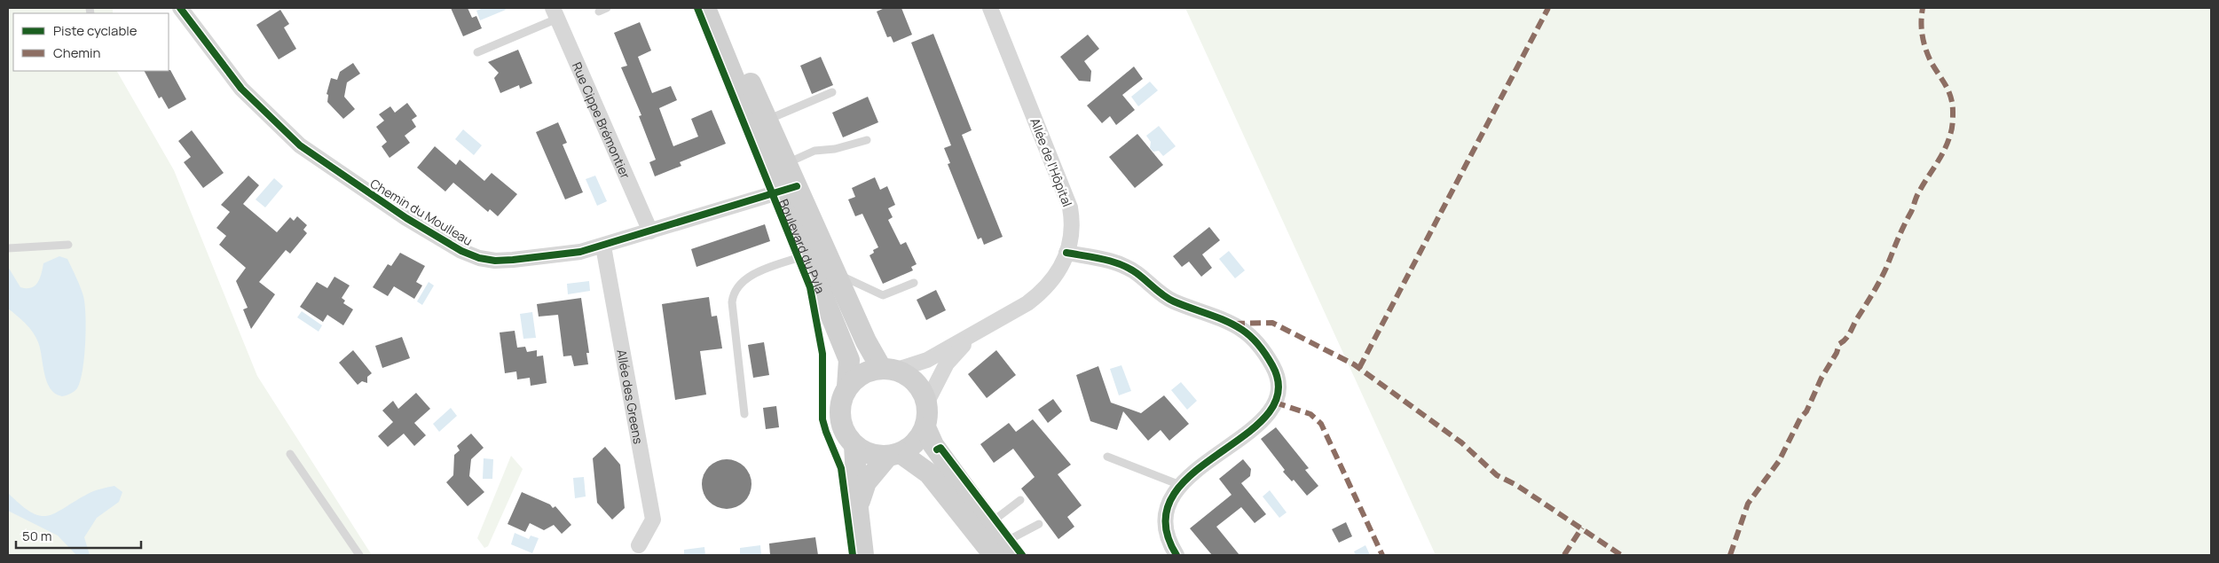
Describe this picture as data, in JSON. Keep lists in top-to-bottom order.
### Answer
{
  "streets": {
    "main road": ["Boulevard du Pyla"],
    "street": [
      "Rue Cippe Brémontier",
      "Allée de l’Hôpital",
      "Chemin du Moulleau",
      "Allée des Greens"
    ]
  },
  "crossings": [
    ["Rue Cippe Brémontier", "Chemin du Moulleau"],
    ["Allée de l’Hôpital", "Boulevard du Pyla"],
    ["Chemin du Moulleau", "Boulevard du Pyla"],
    ["Chemin du Moulleau", "Allée des Greens"]
  ],
  "legend": ["Piste cyclable", "Chemin"],
  "scale_bar": "50 m"
}
